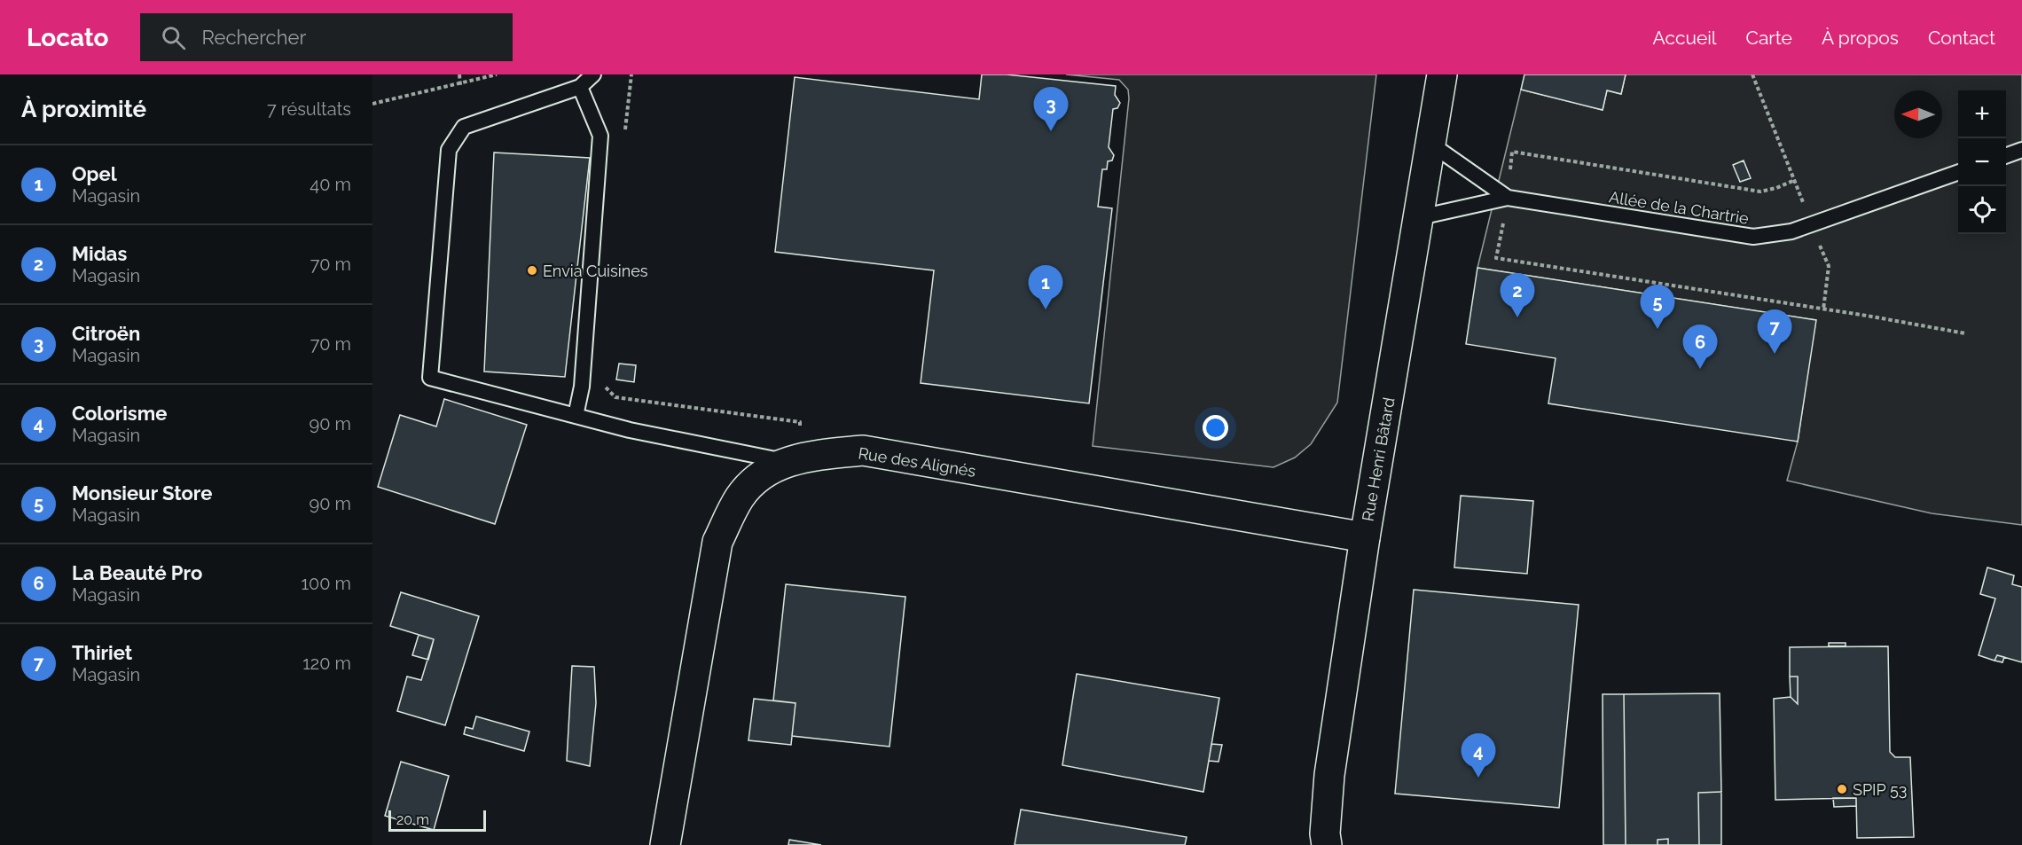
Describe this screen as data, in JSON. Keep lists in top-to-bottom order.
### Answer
{
  "streets": {
    "street": ["Rue Henri Bâtard", "Rue des Alignés"],
    "lane": ["Allée de la Chartrie"]
  },
  "crossings": [
    ["Allée de la Chartrie", "Rue Henri Bâtard"],
    ["Rue Henri Bâtard", "Rue des Alignés"]
  ],
  "places": ["Envia Cuisines", "SPIP 53"],
  "scale_bar": "20 m",
  "north": "left",
  "page": {
    "header": "Locato",
    "search": "Rechercher",
    "nav": [
      "Accueil",
      "Carte",
      "À propos",
      "Contact"
    ],
    "heading": ["À proximité", "7 résultats"],
    "pins": [
      "3",
      "1",
      "2",
      "5",
      "7",
      "6",
      "4"
    ],
    "map_buttons": ["+", "−"],
    "list": [
      {
        "mark": "1",
        "name": "Opel",
        "note": "Magasin",
        "value": "40 m"
      },
      {
        "mark": "2",
        "name": "Midas",
        "note": "Magasin",
        "value": "70 m"
      },
      {
        "mark": "3",
        "name": "Citroën",
        "note": "Magasin",
        "value": "70 m"
      },
      {
        "mark": "4",
        "name": "Colorisme",
        "note": "Magasin",
        "value": "90 m"
      },
      {
        "mark": "5",
        "name": "Monsieur Store",
        "note": "Magasin",
        "value": "90 m"
      },
      {
        "mark": "6",
        "name": "La Beauté Pro",
        "note": "Magasin",
        "value": "100 m"
      },
      {
        "mark": "7",
        "name": "Thiriet",
        "note": "Magasin",
        "value": "120 m"
      }
    ],
    "scale": "20 m"
  }
}
